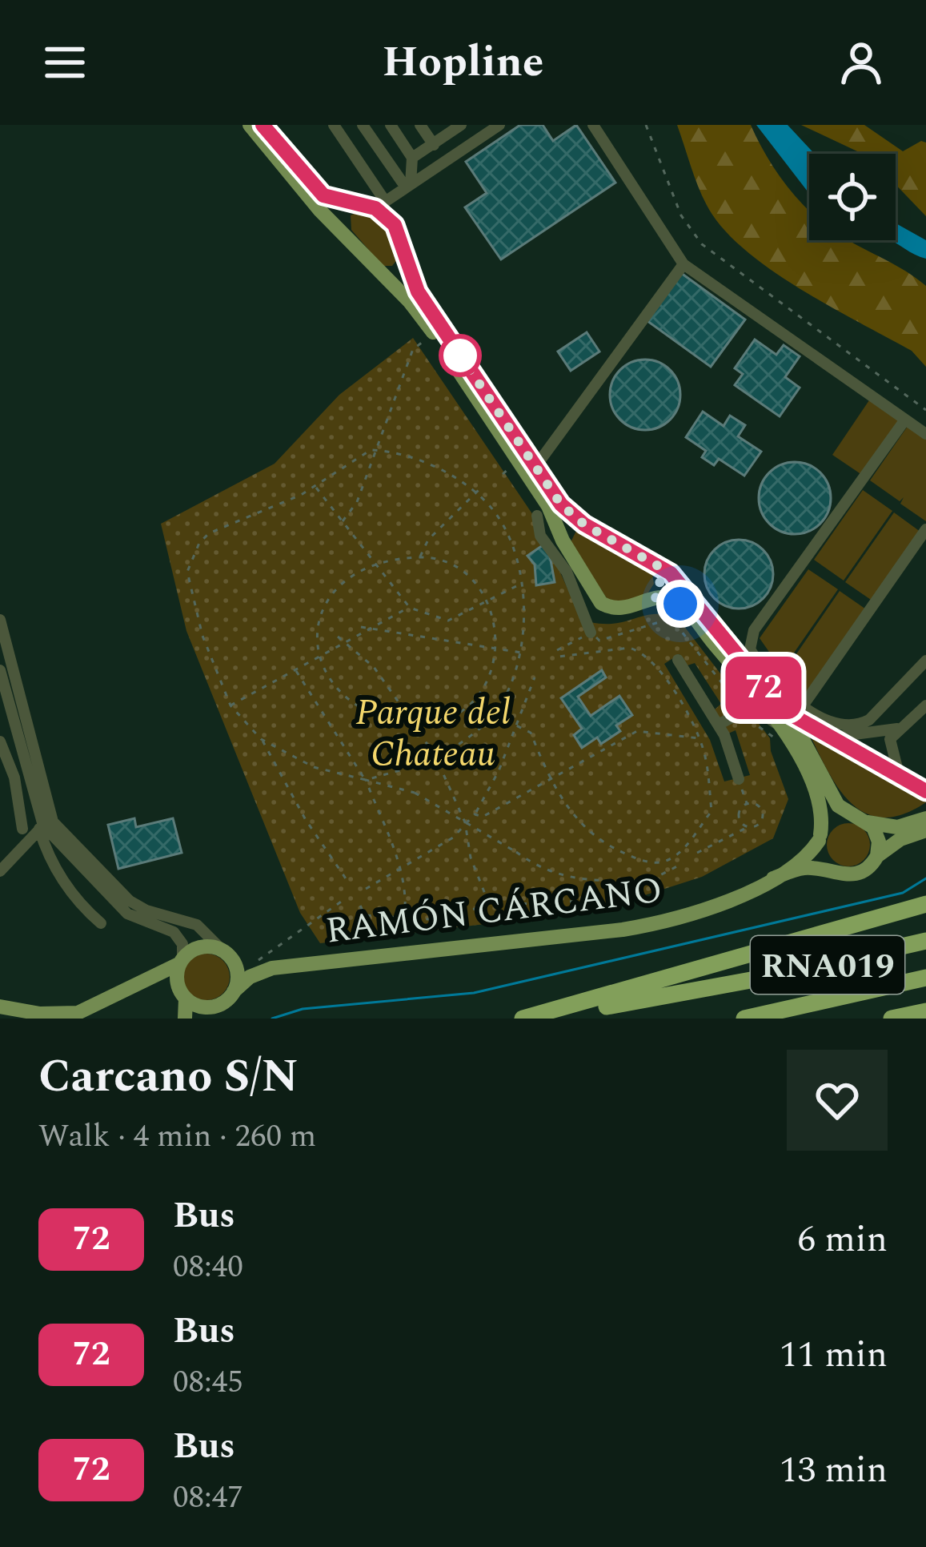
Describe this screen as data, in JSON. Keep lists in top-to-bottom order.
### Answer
{
  "streets": {
    "highway": ["RNA019"],
    "main road": ["RAMÓN CÁRCANO"]
  },
  "parks": ["Parque del Chateau"],
  "lines": ["bus line 72"],
  "page": {
    "header": "Hopline",
    "on_map": "72",
    "heading": ["Carcano S/N", "Walk · 4 min · 260 m"],
    "list": [
      {
        "mark": "72",
        "name": "Bus",
        "note": "08:40",
        "value": "6 min"
      },
      {
        "mark": "72",
        "name": "Bus",
        "note": "08:45",
        "value": "11 min"
      },
      {
        "mark": "72",
        "name": "Bus",
        "note": "08:47",
        "value": "13 min"
      }
    ]
  }
}
